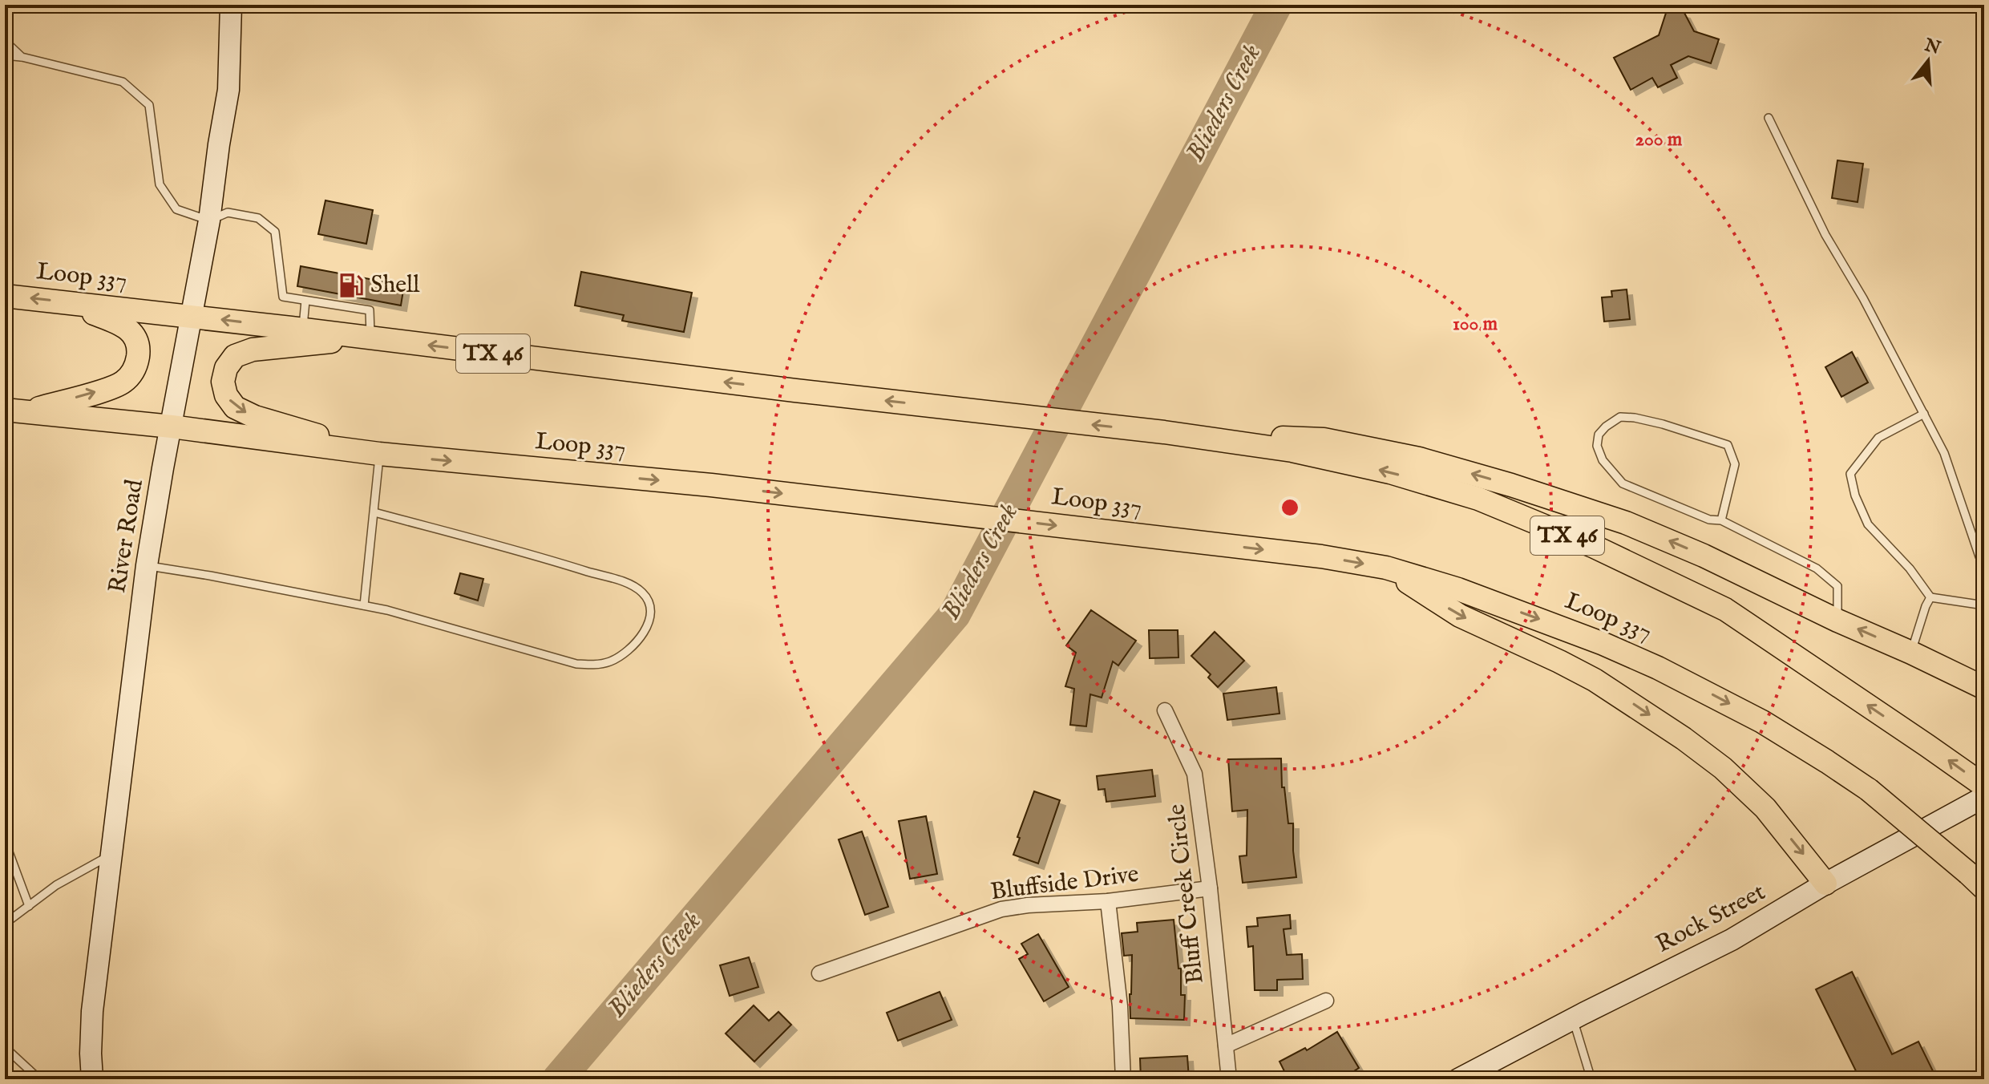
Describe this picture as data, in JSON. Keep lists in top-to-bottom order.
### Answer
{
  "streets": {
    "main road": ["Loop 337", "TX 46"],
    "street": [
      "River Road",
      "Bluffside Drive",
      "Bluff Creek Circle",
      "Rock Street"
    ]
  },
  "crossings": [
    ["Loop 337", "River Road"],
    ["Bluffside Drive", "Bluff Creek Circle"]
  ],
  "water": ["Blieders Creek"],
  "places": {
    "fuel station": ["Shell"]
  },
  "north": "top",
  "rings": ["200 m", "100 m"]
}
